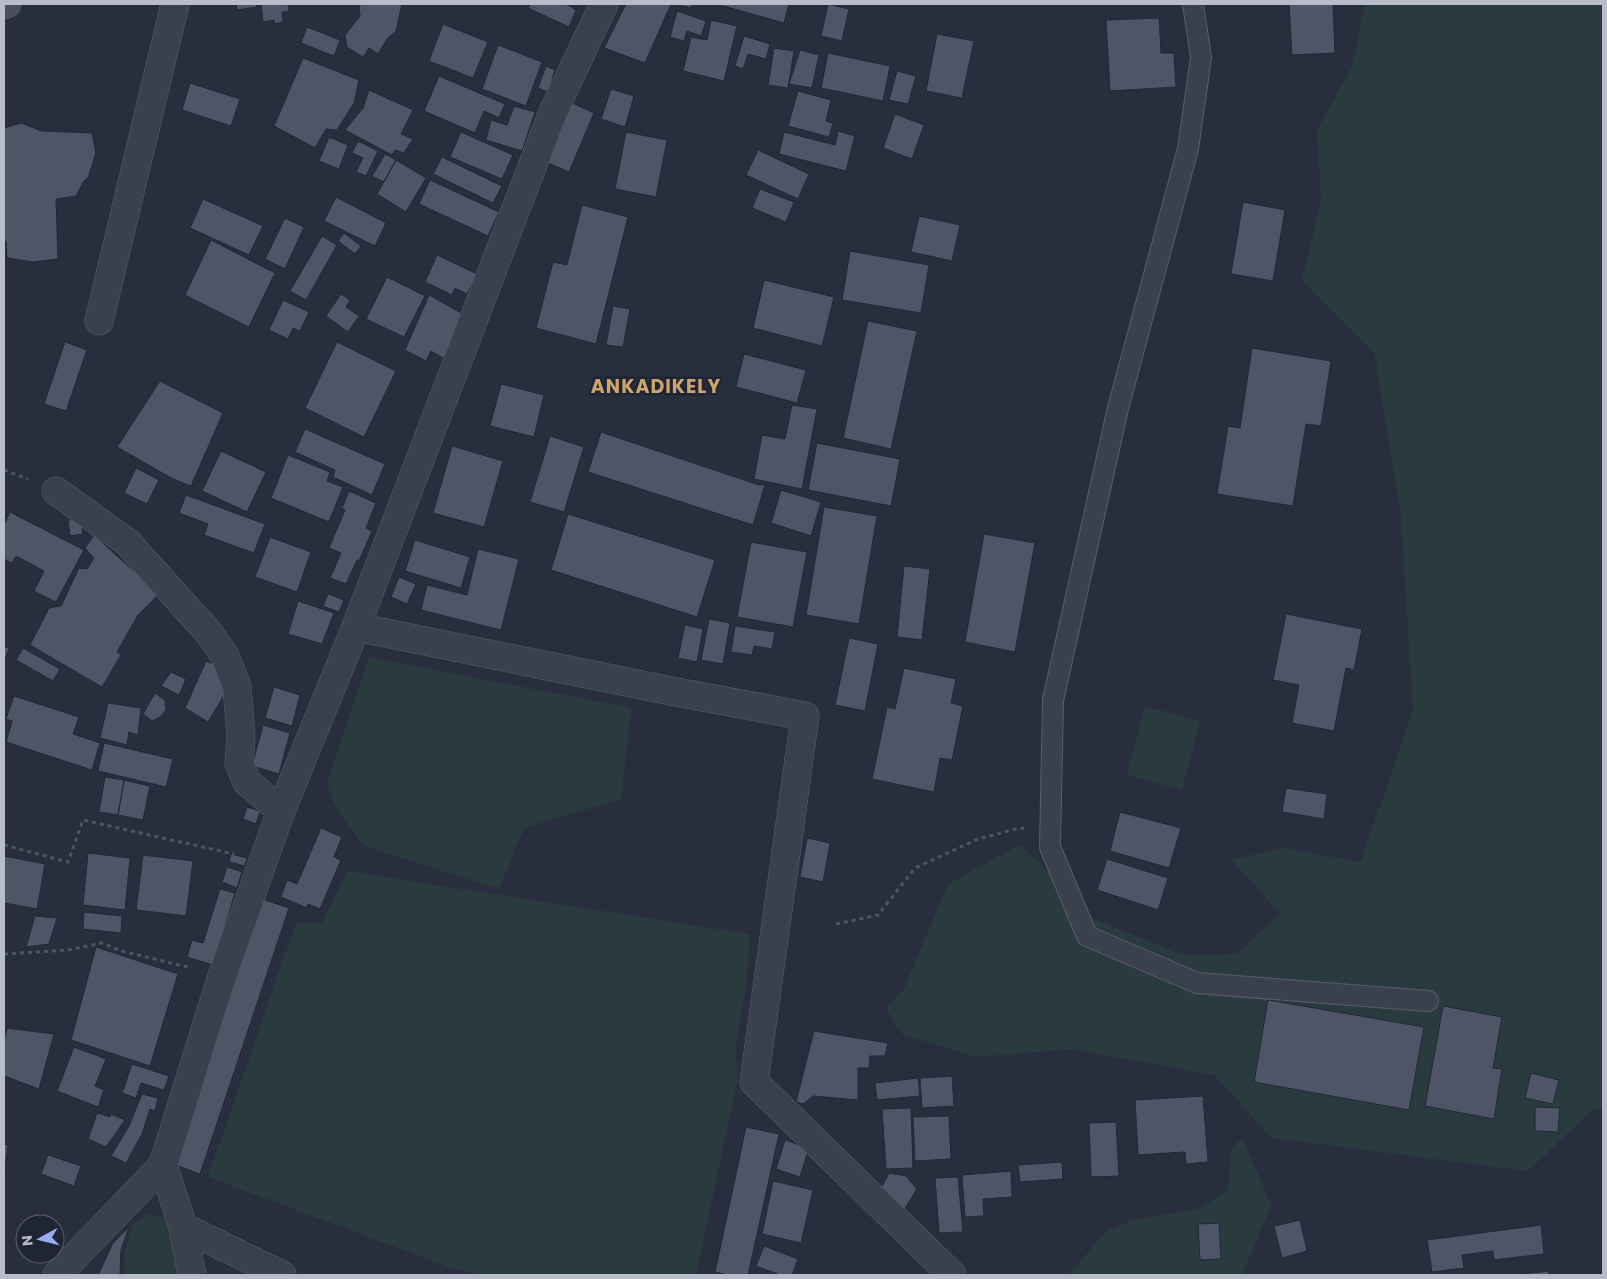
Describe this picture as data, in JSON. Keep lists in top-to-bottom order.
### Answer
{
  "districts": ["ANKADIKELY"],
  "north": "left"
}
